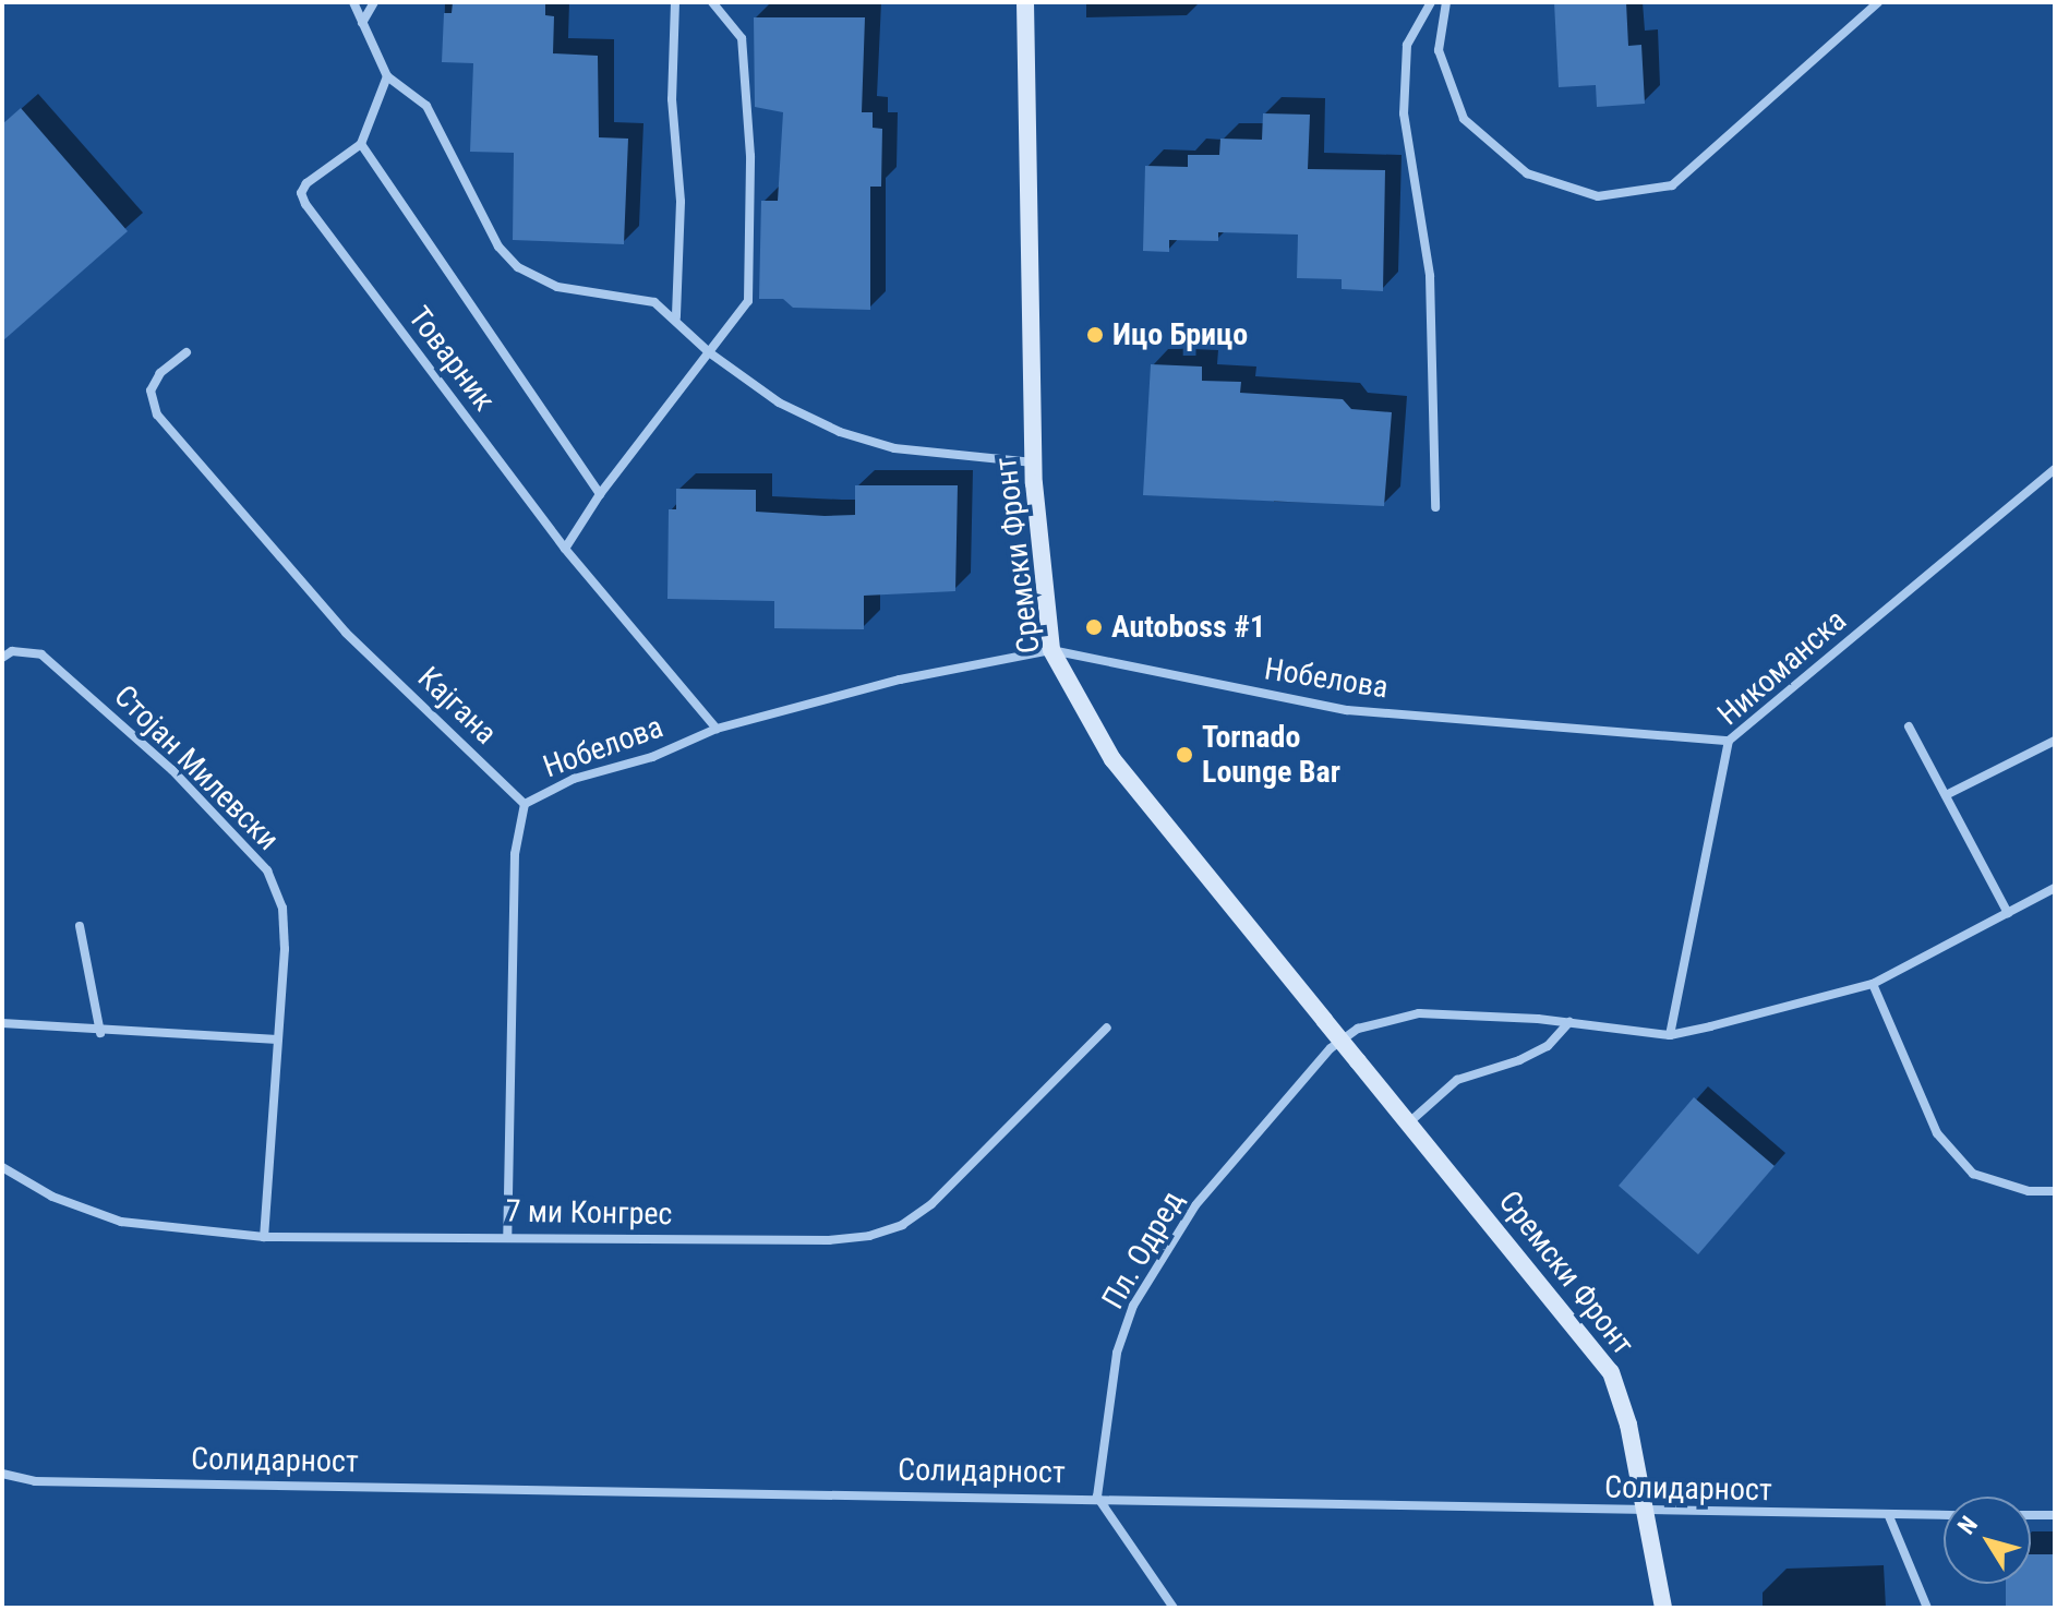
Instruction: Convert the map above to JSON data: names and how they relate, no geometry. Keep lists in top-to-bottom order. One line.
{"streets":{"street":["Товарник","Сремски Фронт","Никоманска","Нобелова","Кајгана","Стојан Милевски","7 ми Конгрес","Пл. Одред","Солидарност"]},"crossings":[["Товарник","Нобелова"],["Сремски Фронт","Нобелова"],["Сремски Фронт","Солидарност"],["Никоманска","Нобелова"],["Никоманска","Пл. Одред"],["Нобелова","Кајгана"],["Стојан Милевски","7 ми Конгрес"],["Пл. Одред","Солидарност"]],"places":["Ицо Брицо","Autoboss #1","Tornado Lounge Bar"],"north":"top left"}
